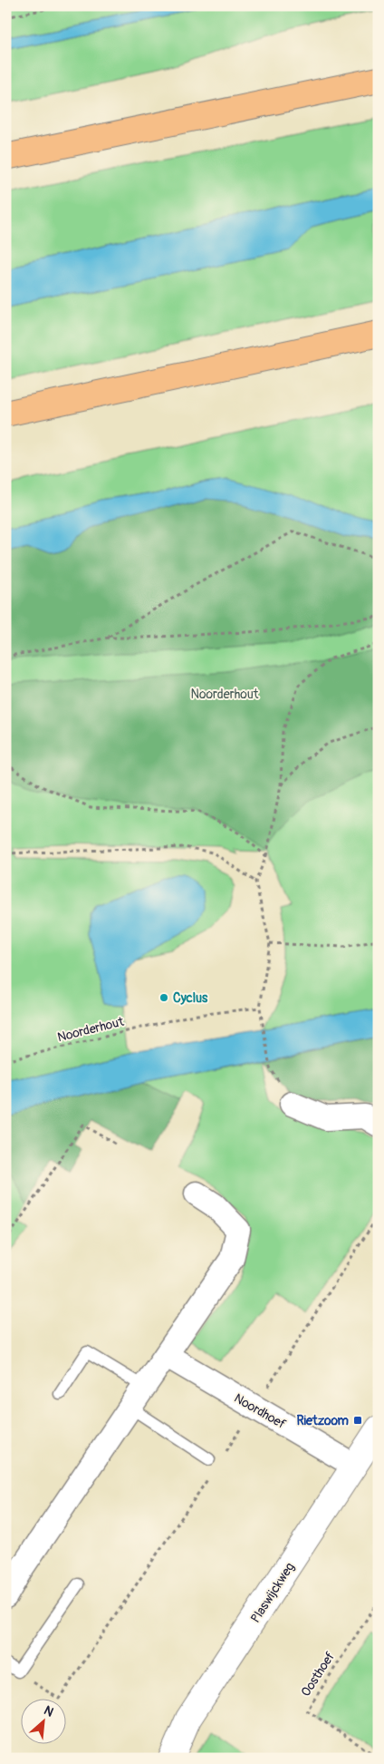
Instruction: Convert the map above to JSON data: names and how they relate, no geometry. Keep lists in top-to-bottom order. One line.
{"streets":{"street":["Noordhoef","Plaswijckweg"],"path":["Noorderhout","Oosthoef"]},"crossings":[["Noordhoef","Plaswijckweg"]],"parks":["Noorderhout"],"places":{"other":["Cyclus"],"transit":["Rietzoom"]},"north":"top right"}
